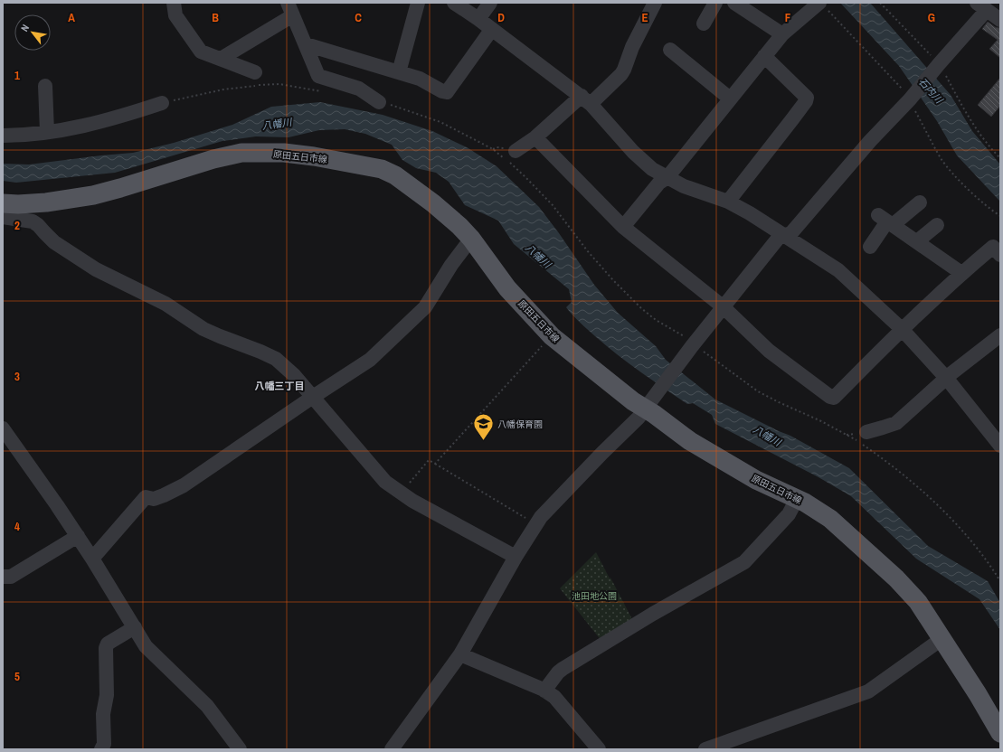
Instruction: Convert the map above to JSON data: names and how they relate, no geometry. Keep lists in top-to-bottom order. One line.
{"streets":{"main road":["原田五日市線"]},"districts":["八幡三丁目"],"water":["石内川","八幡川"],"parks":["池田地公園"],"places":{"school or university":["八幡保育園"]},"north":"top left","grid":{"columns":["A","B","C","D","E","F","G"],"rows":["1","2","3","4","5"]}}
